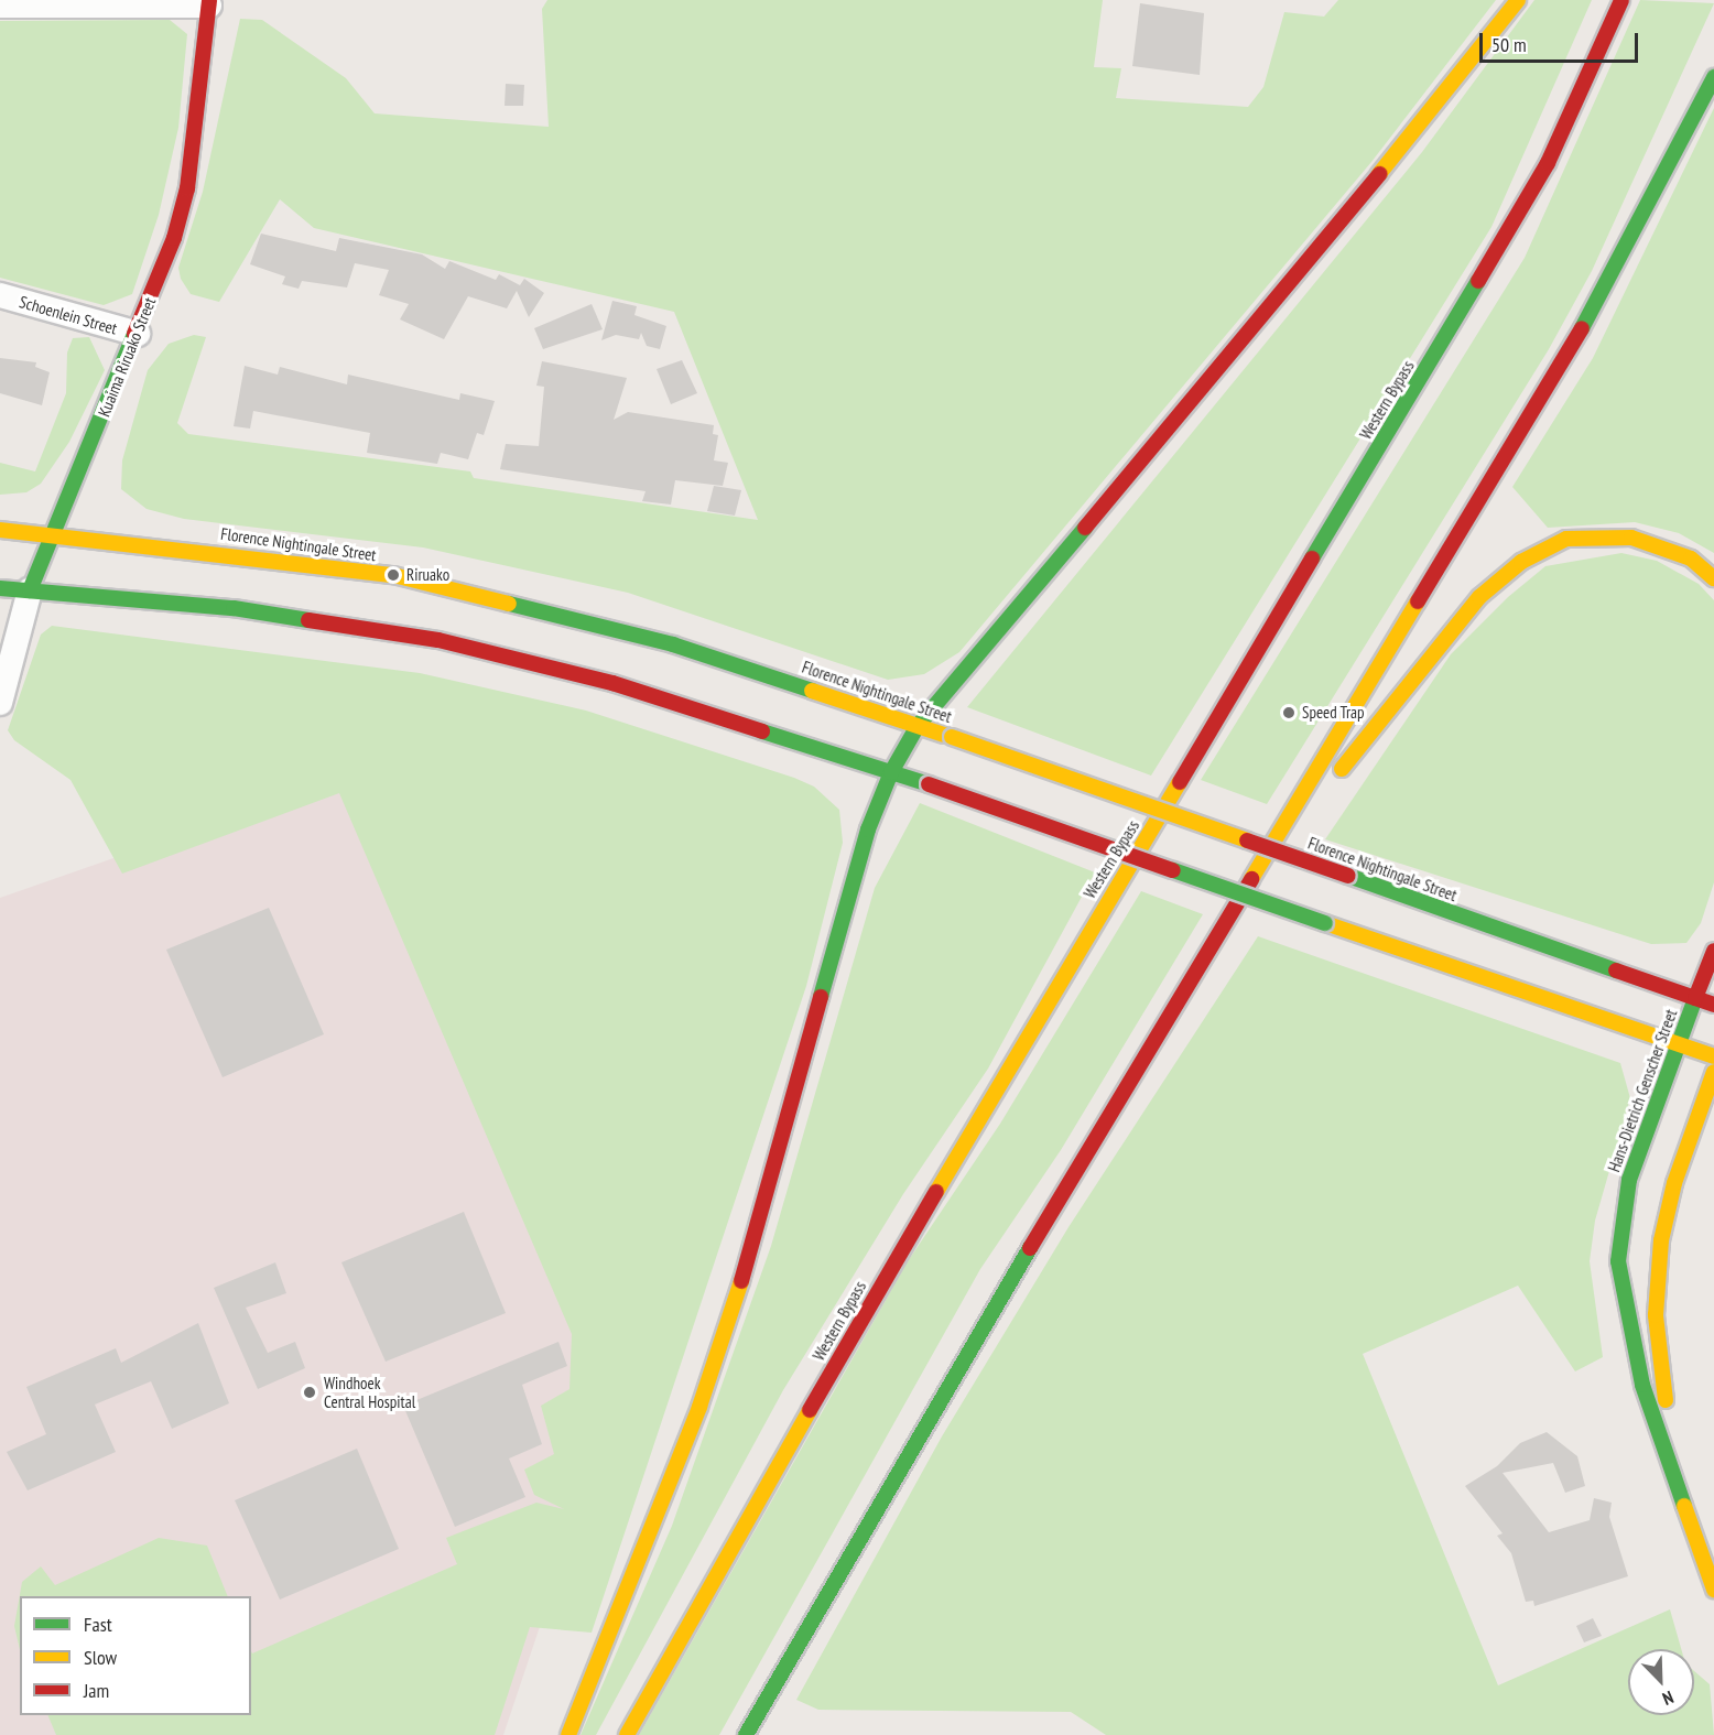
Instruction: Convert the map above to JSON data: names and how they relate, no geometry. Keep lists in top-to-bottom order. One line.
{"streets":{"main road":["Kuaima Riruako Street","Western Bypass","Florence Nightingale Street","Hans-Dietrich Genscher Street"],"street":["Schoenlein Street"]},"crossings":[["Schoenlein Street","Kuaima Riruako Street"],["Kuaima Riruako Street","Florence Nightingale Street"],["Florence Nightingale Street","Hans-Dietrich Genscher Street"]],"places":["Riruako","Speed Trap","Windhoek Central Hospital"],"legend":["Fast","Slow","Jam"],"scale_bar":"50 m","north":"bottom right"}
